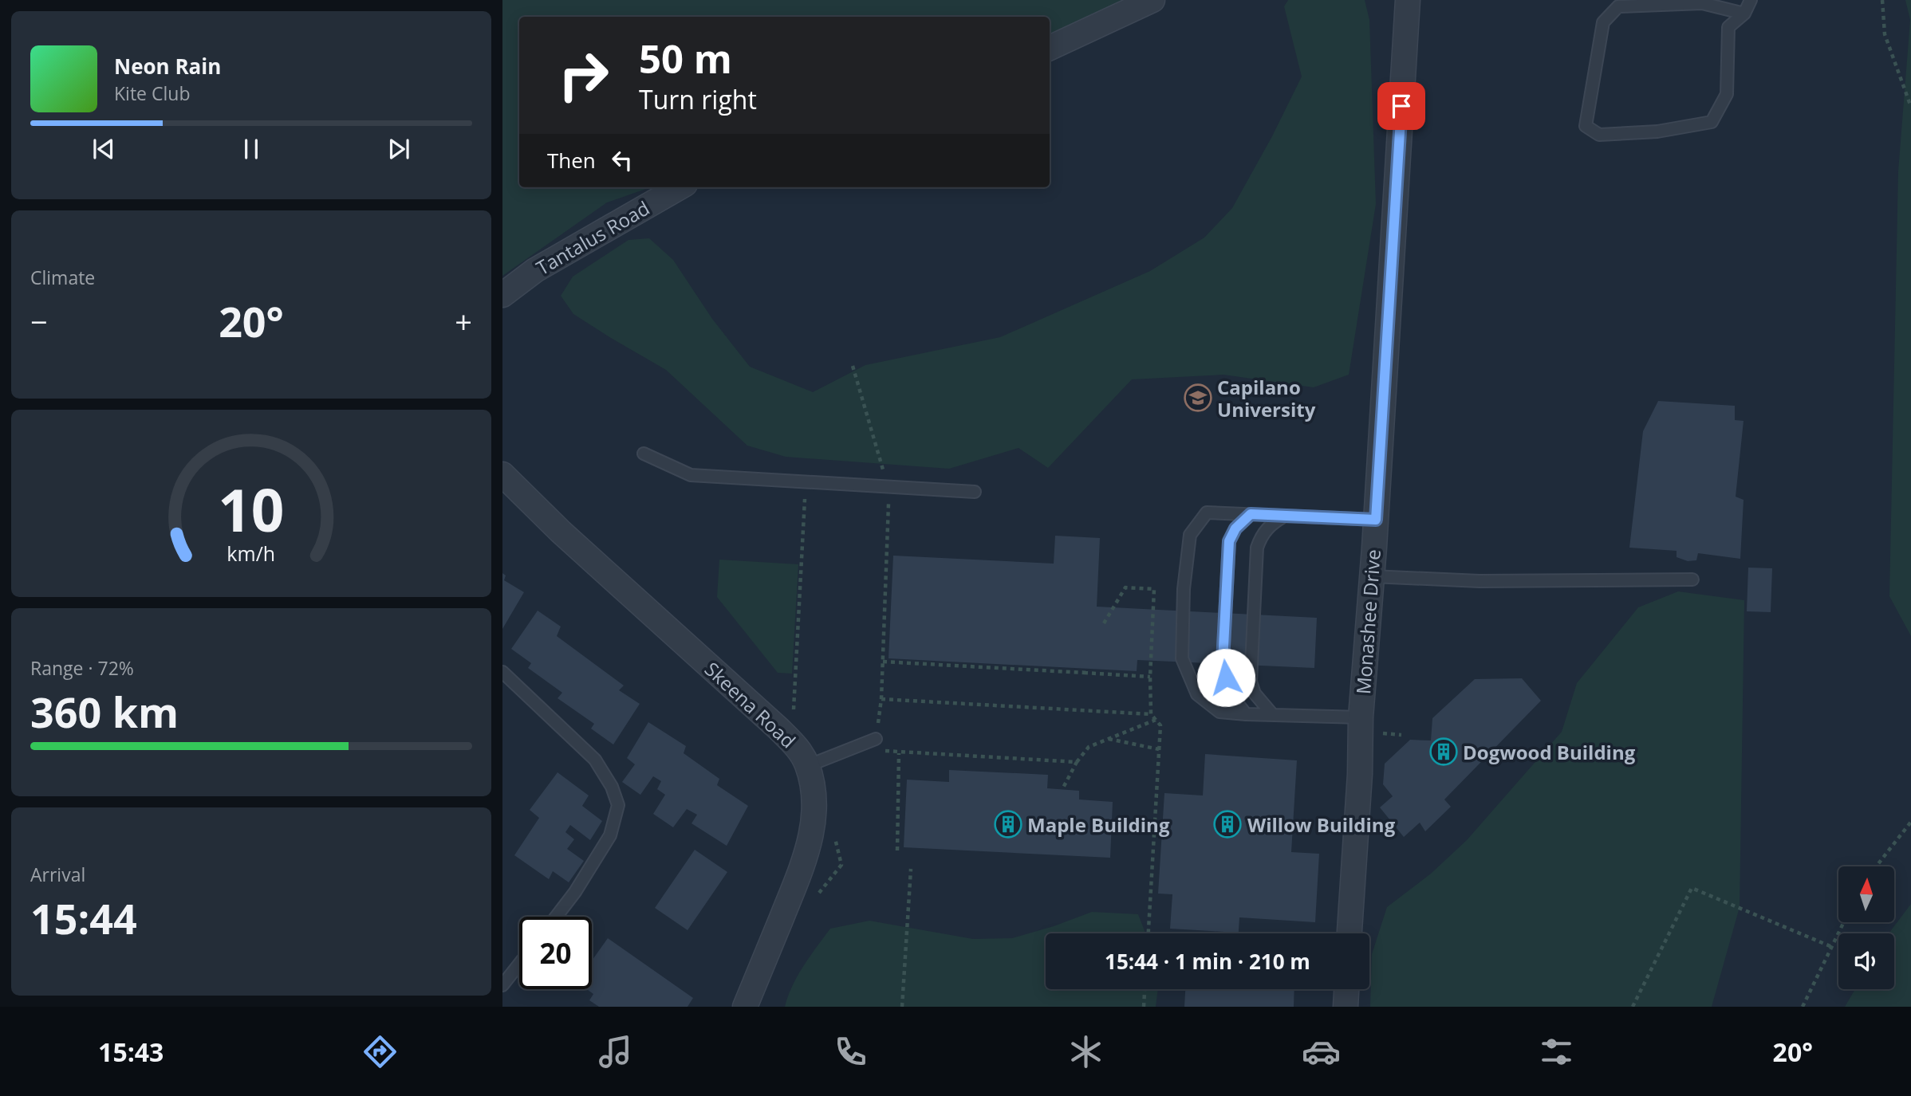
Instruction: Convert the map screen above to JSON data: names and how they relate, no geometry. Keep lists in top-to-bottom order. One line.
{"streets":{"street":["Tantalus Road","Monashee Drive","Skeena Road"]},"places":{"school or university":["Capilano University"],"building":["Dogwood Building","Maple Building","Willow Building"]},"north":"top","page":{"turn":["50 m","Turn right"],"song":["Neon Rain","Kite Club"],"then":"Then","tile":["Climate",["Range · 72%","360 km"],["Arrival","15:44"]],"heat":["−","20°","+"],"limit":"20","trip":"15:44 · 1 min · 210 m","tabs":["15:43","20°"],"gauge":["10","km/h"]}}
